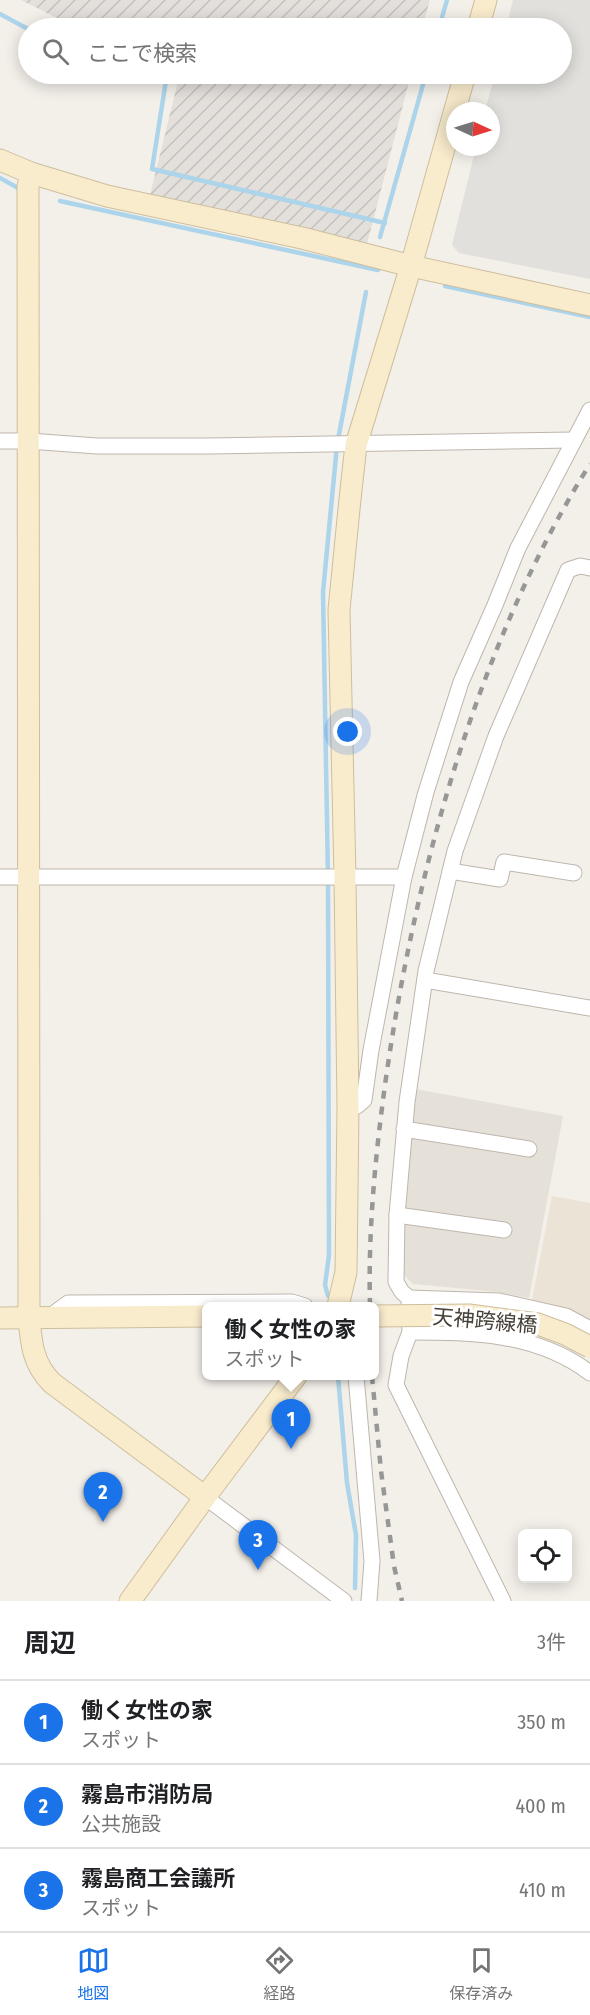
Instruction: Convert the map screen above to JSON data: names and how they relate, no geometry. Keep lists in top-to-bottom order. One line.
{"streets":{"street":["天神跨線橋"]},"north":"right","page":{"search":"ここで検索","popup":["働く女性の家","スポット"],"pins":["1","2","3"],"heading":["周辺","3件"],"list":[{"mark":"1","name":"働く女性の家","note":"スポット","value":"350 m"},{"mark":"2","name":"霧島市消防局","note":"公共施設","value":"400 m"},{"mark":"3","name":"霧島商工会議所","note":"スポット","value":"410 m"}],"nav":["地図","経路","保存済み"]}}
